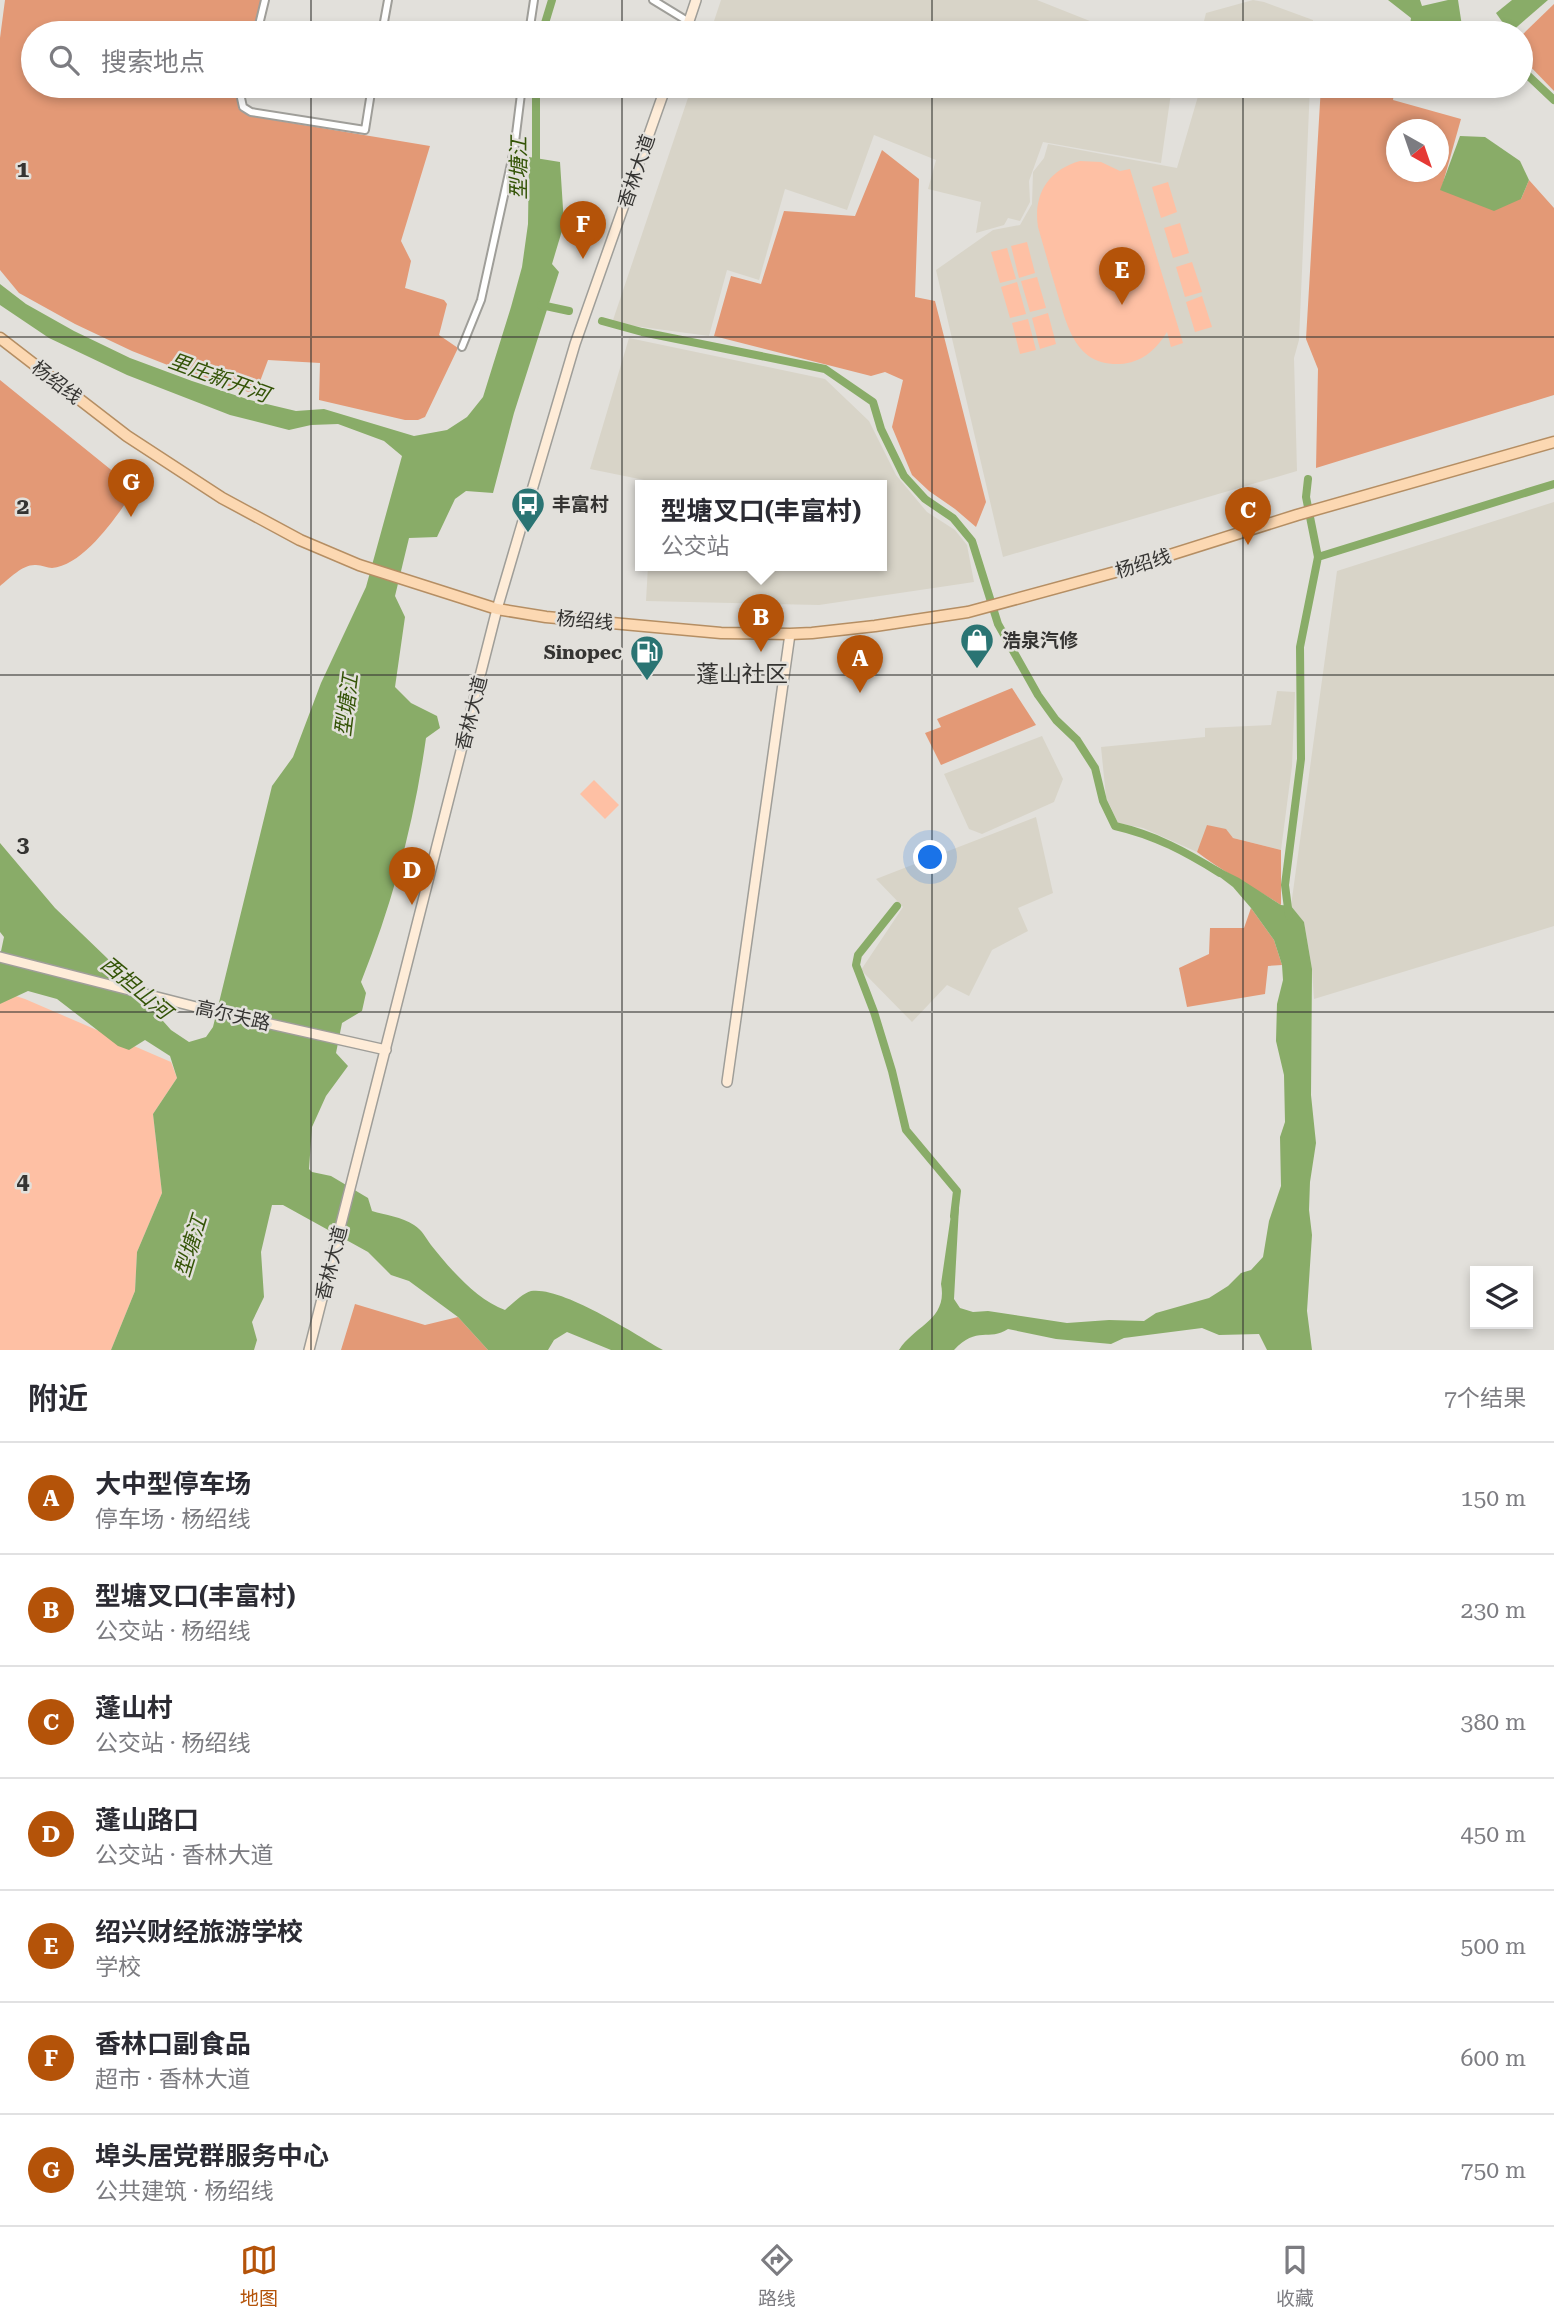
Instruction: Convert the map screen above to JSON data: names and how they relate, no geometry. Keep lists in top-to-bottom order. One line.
{"streets":{"main road":["杨绍线"],"street":["香林大道","高尔夫路"]},"crossings":[["香林大道","杨绍线"],["香林大道","高尔夫路"]],"districts":["蓬山社区"],"water":["型塘江","里庄新开河","西担山河"],"places":{"bus stop":["丰富村"],"shop":["浩泉汽修"],"fuel station":["Sinopec"]},"north":"bottom right","page":{"search":"搜索地点","pins":["F","E","G","C","B","A","D"],"popup":["型塘叉口(丰富村)","公交站"],"heading":["附近","7个结果"],"list":[{"mark":"A","name":"大中型停车场","note":"停车场 · 杨绍线","value":"150 m"},{"mark":"B","name":"型塘叉口(丰富村)","note":"公交站 · 杨绍线","value":"230 m"},{"mark":"C","name":"蓬山村","note":"公交站 · 杨绍线","value":"380 m"},{"mark":"D","name":"蓬山路口","note":"公交站 · 香林大道","value":"450 m"},{"mark":"E","name":"绍兴财经旅游学校","note":"学校","value":"500 m"},{"mark":"F","name":"香林口副食品","note":"超市 · 香林大道","value":"600 m"},{"mark":"G","name":"埠头居党群服务中心","note":"公共建筑 · 杨绍线","value":"750 m"}],"nav":["地图","路线","收藏"]},"grid":{"rows":["1","2","3","4"]}}
